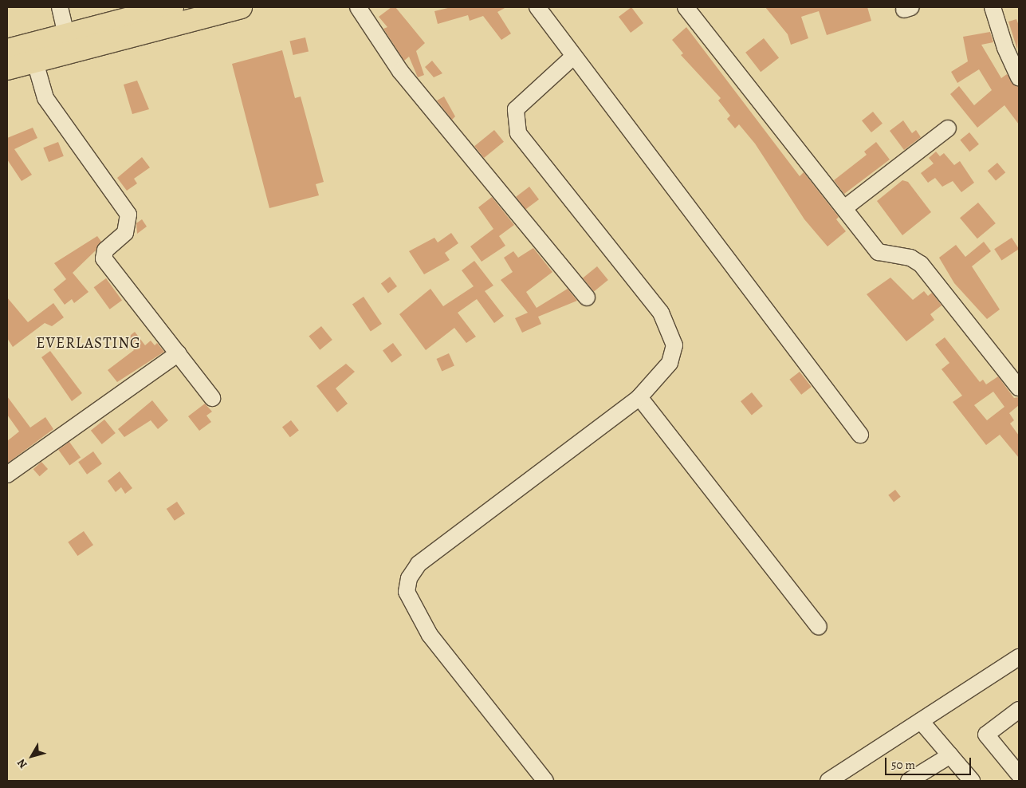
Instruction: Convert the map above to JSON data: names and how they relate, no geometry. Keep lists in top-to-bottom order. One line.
{"districts":["EVERLASTING"],"scale_bar":"50 m","north":"bottom left"}
